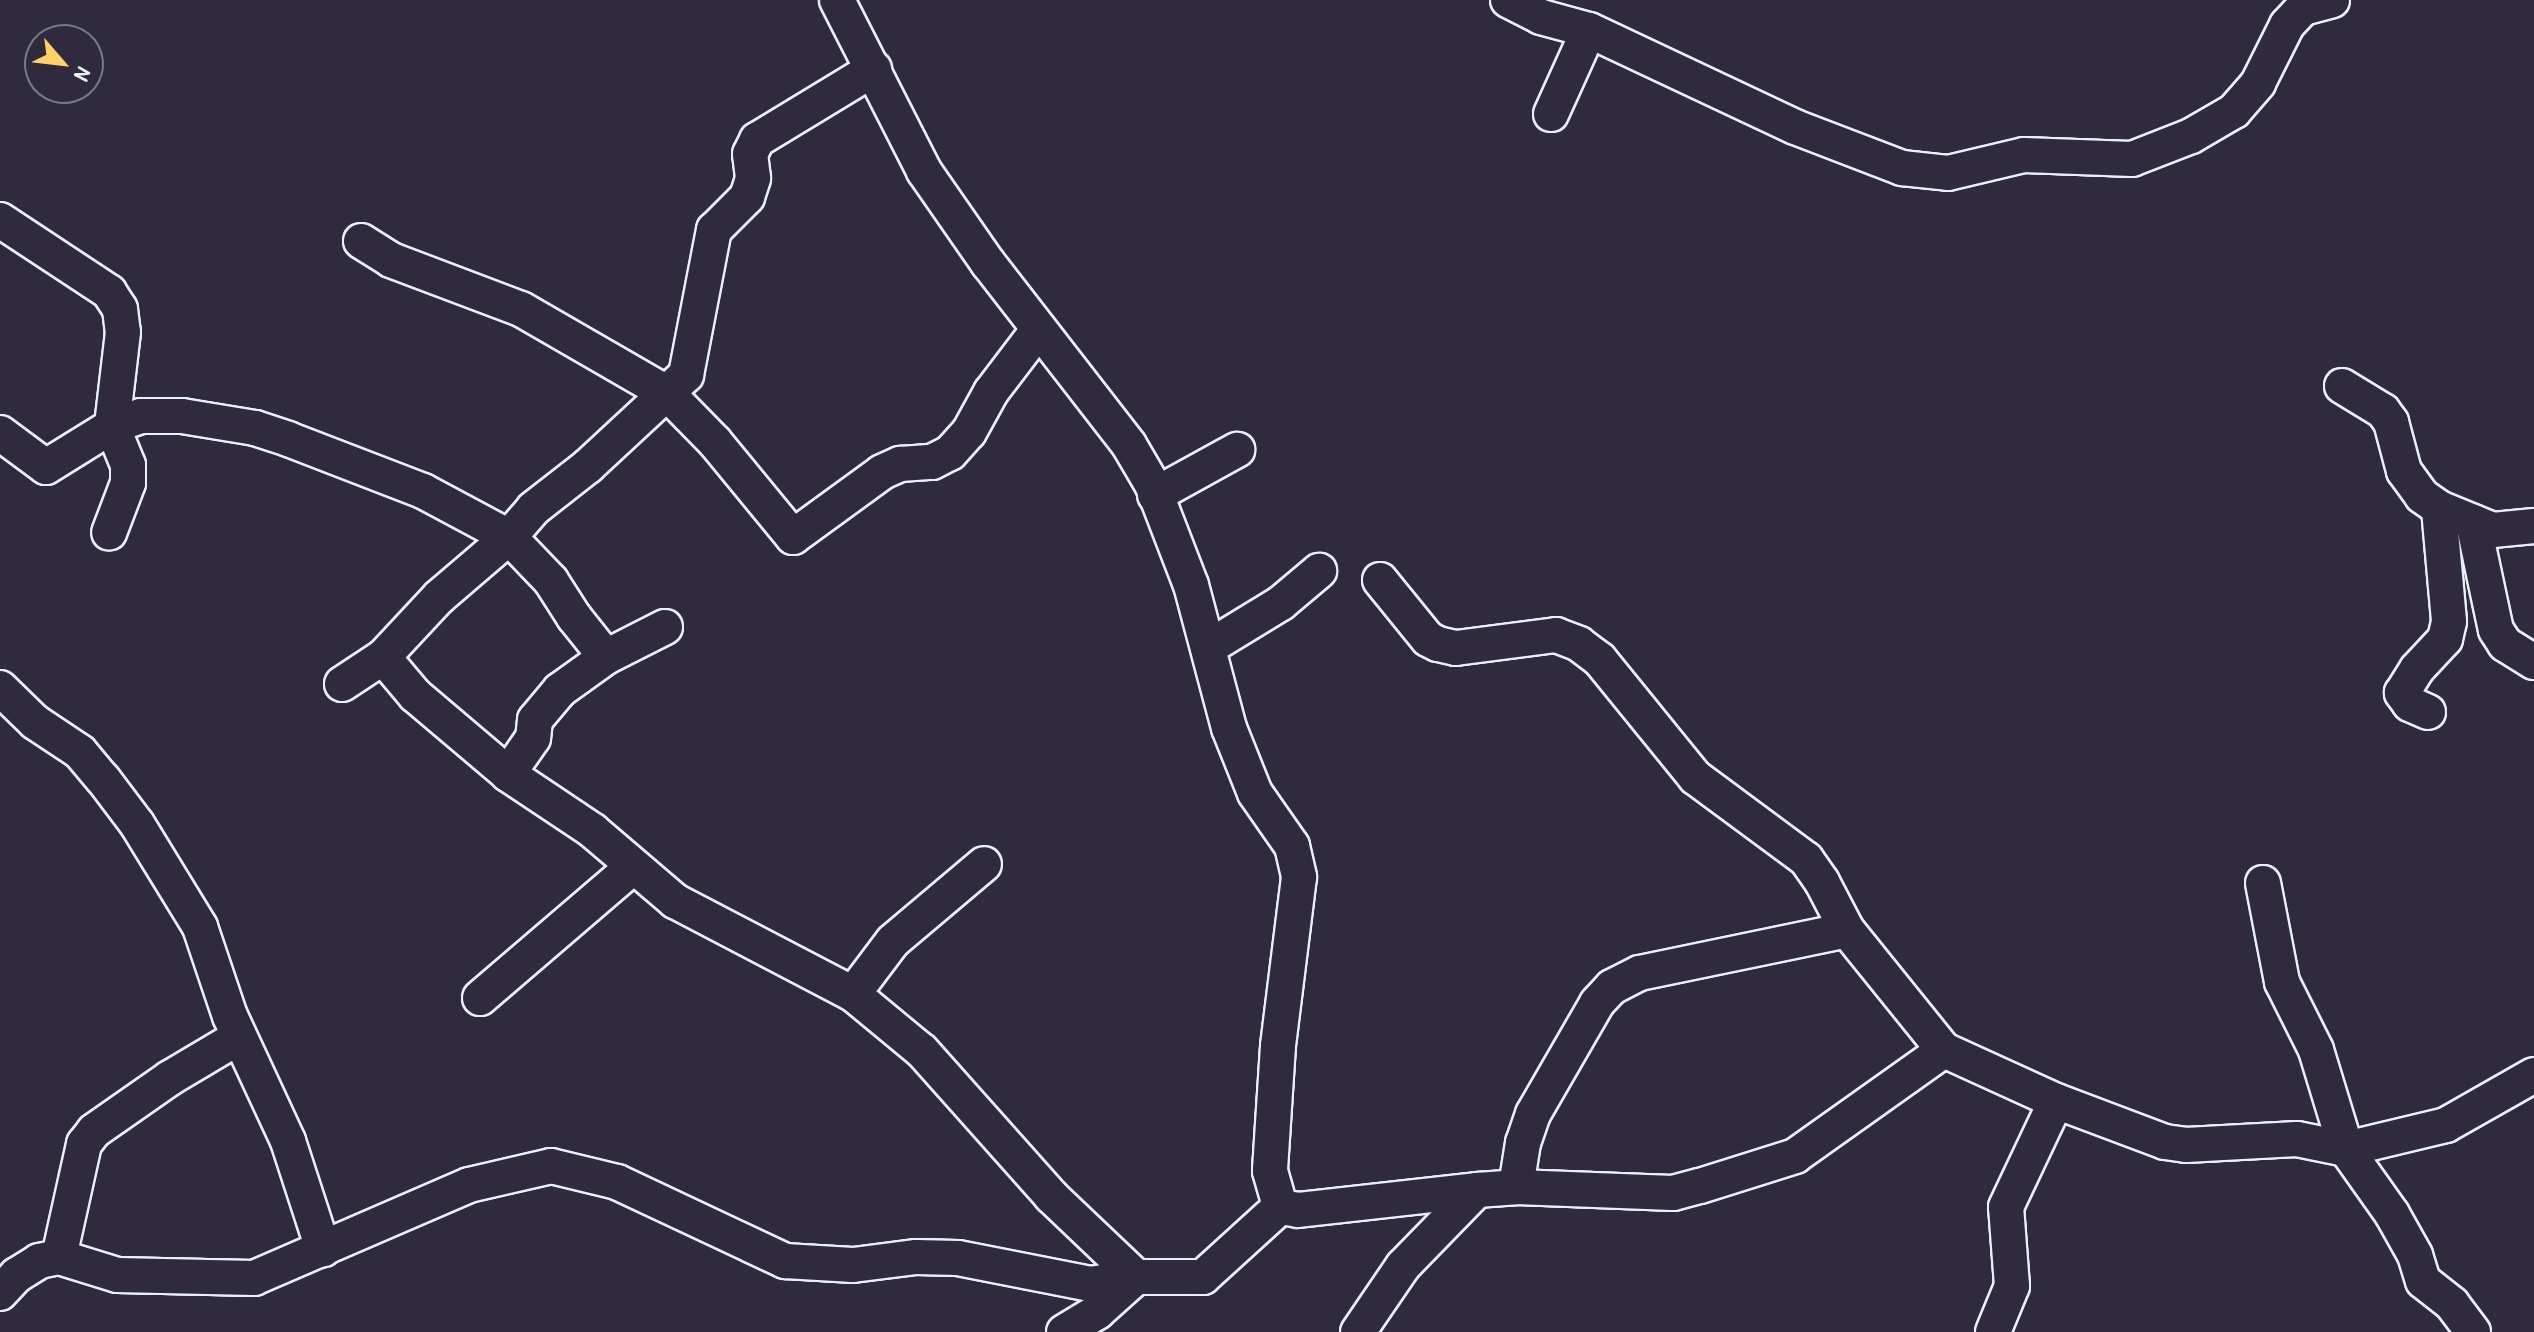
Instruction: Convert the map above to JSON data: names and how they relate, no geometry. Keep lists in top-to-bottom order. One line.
{"north":"bottom right"}
